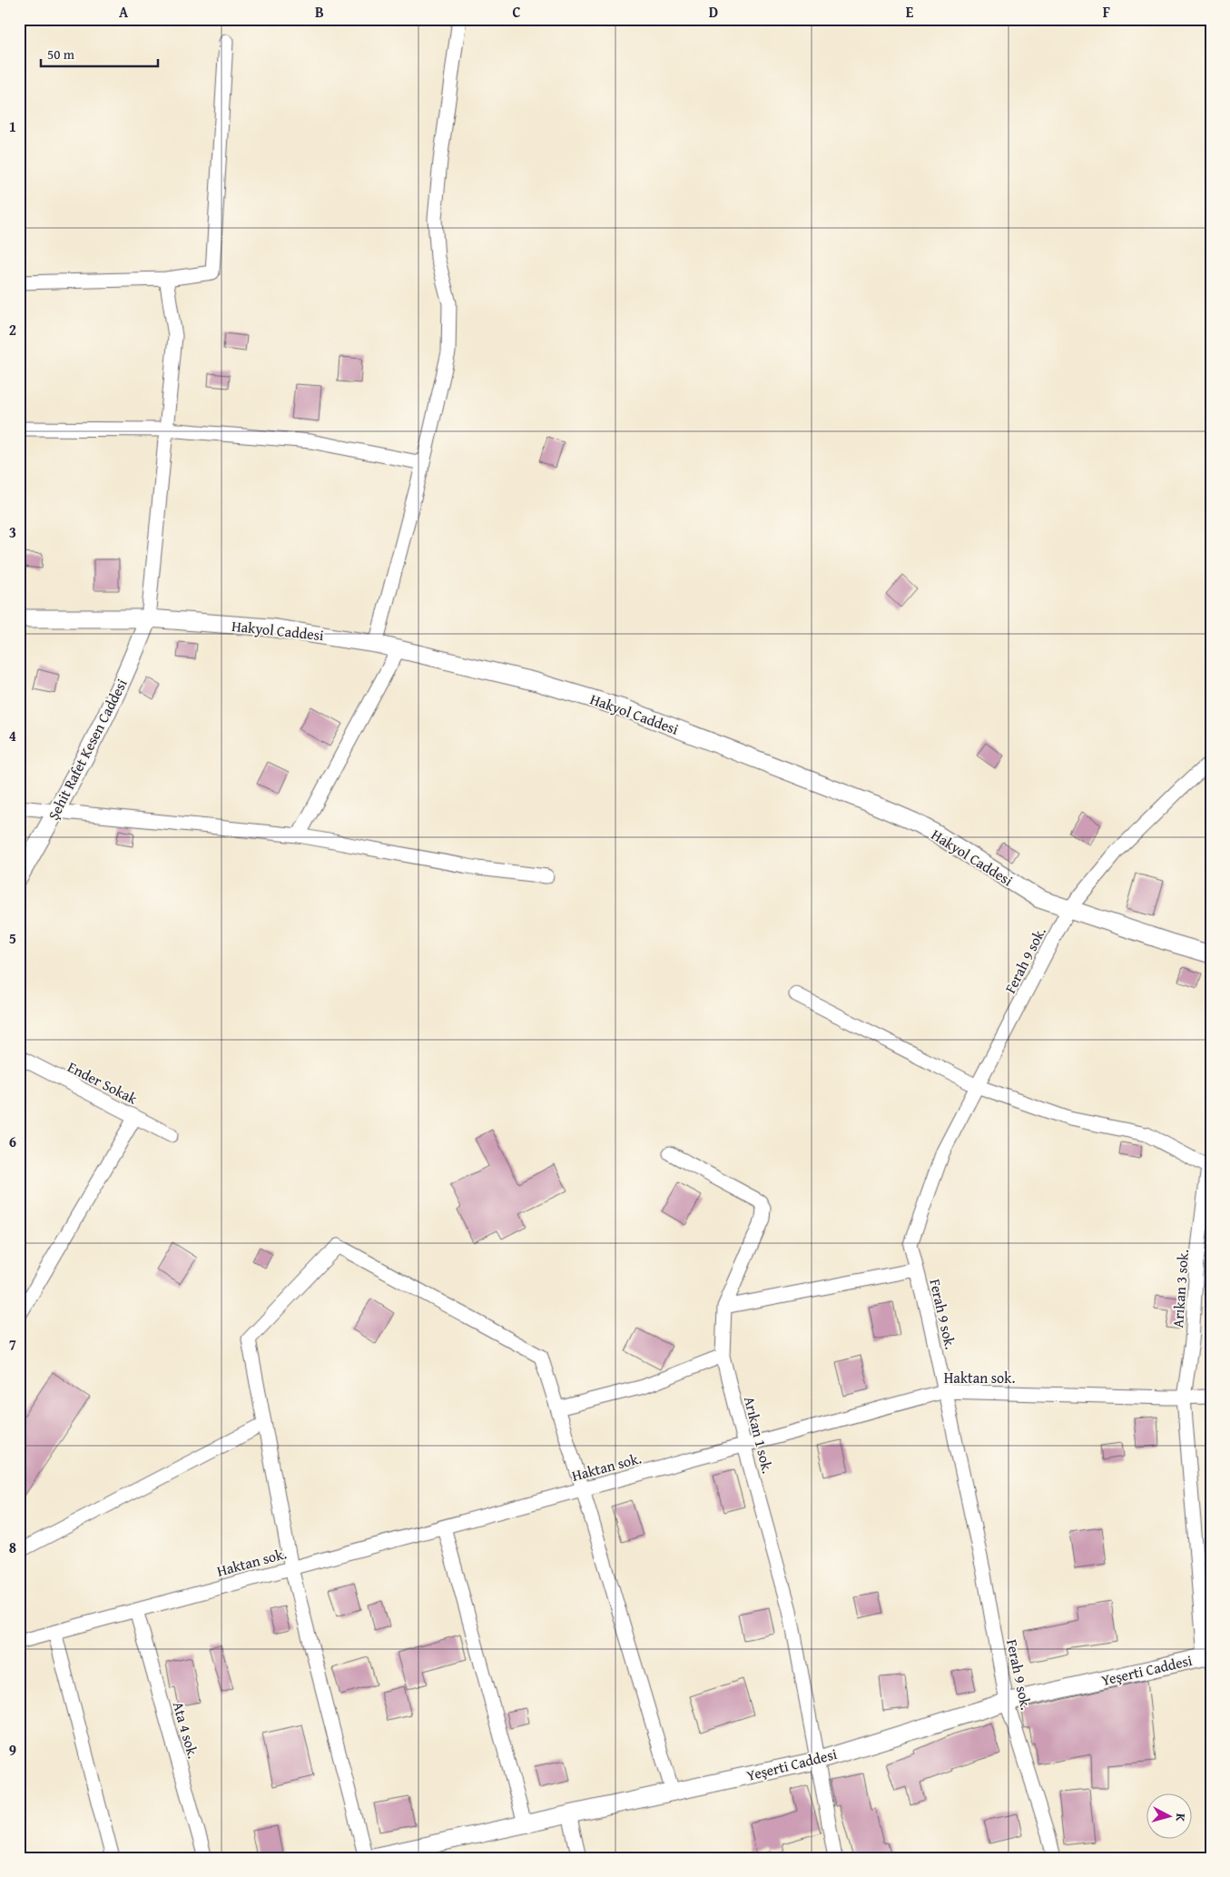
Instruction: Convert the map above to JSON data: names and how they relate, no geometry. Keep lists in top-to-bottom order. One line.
{"streets":{"street":["Hakyol Caddesi","Şehit Rafet Kesen Caddesi","Ferah 9 sok.","Ender Sokak","Arıkan 3 sok.","Haktan sok.","Arıkan 1 sok.","Yeşerti Caddesi","Ata 4 sok."]},"crossings":[["Hakyol Caddesi","Şehit Rafet Kesen Caddesi"],["Hakyol Caddesi","Ferah 9 sok."],["Ferah 9 sok.","Arıkan 3 sok."],["Ferah 9 sok.","Haktan sok."],["Ferah 9 sok.","Yeşerti Caddesi"],["Arıkan 3 sok.","Haktan sok."],["Arıkan 3 sok.","Yeşerti Caddesi"],["Haktan sok.","Arıkan 1 sok."],["Haktan sok.","Ata 4 sok."],["Arıkan 1 sok.","Yeşerti Caddesi"]],"scale_bar":"50 m","north":"right","grid":{"columns":["A","B","C","D","E","F"],"rows":["1","2","3","4","5","6","7","8","9"]}}
